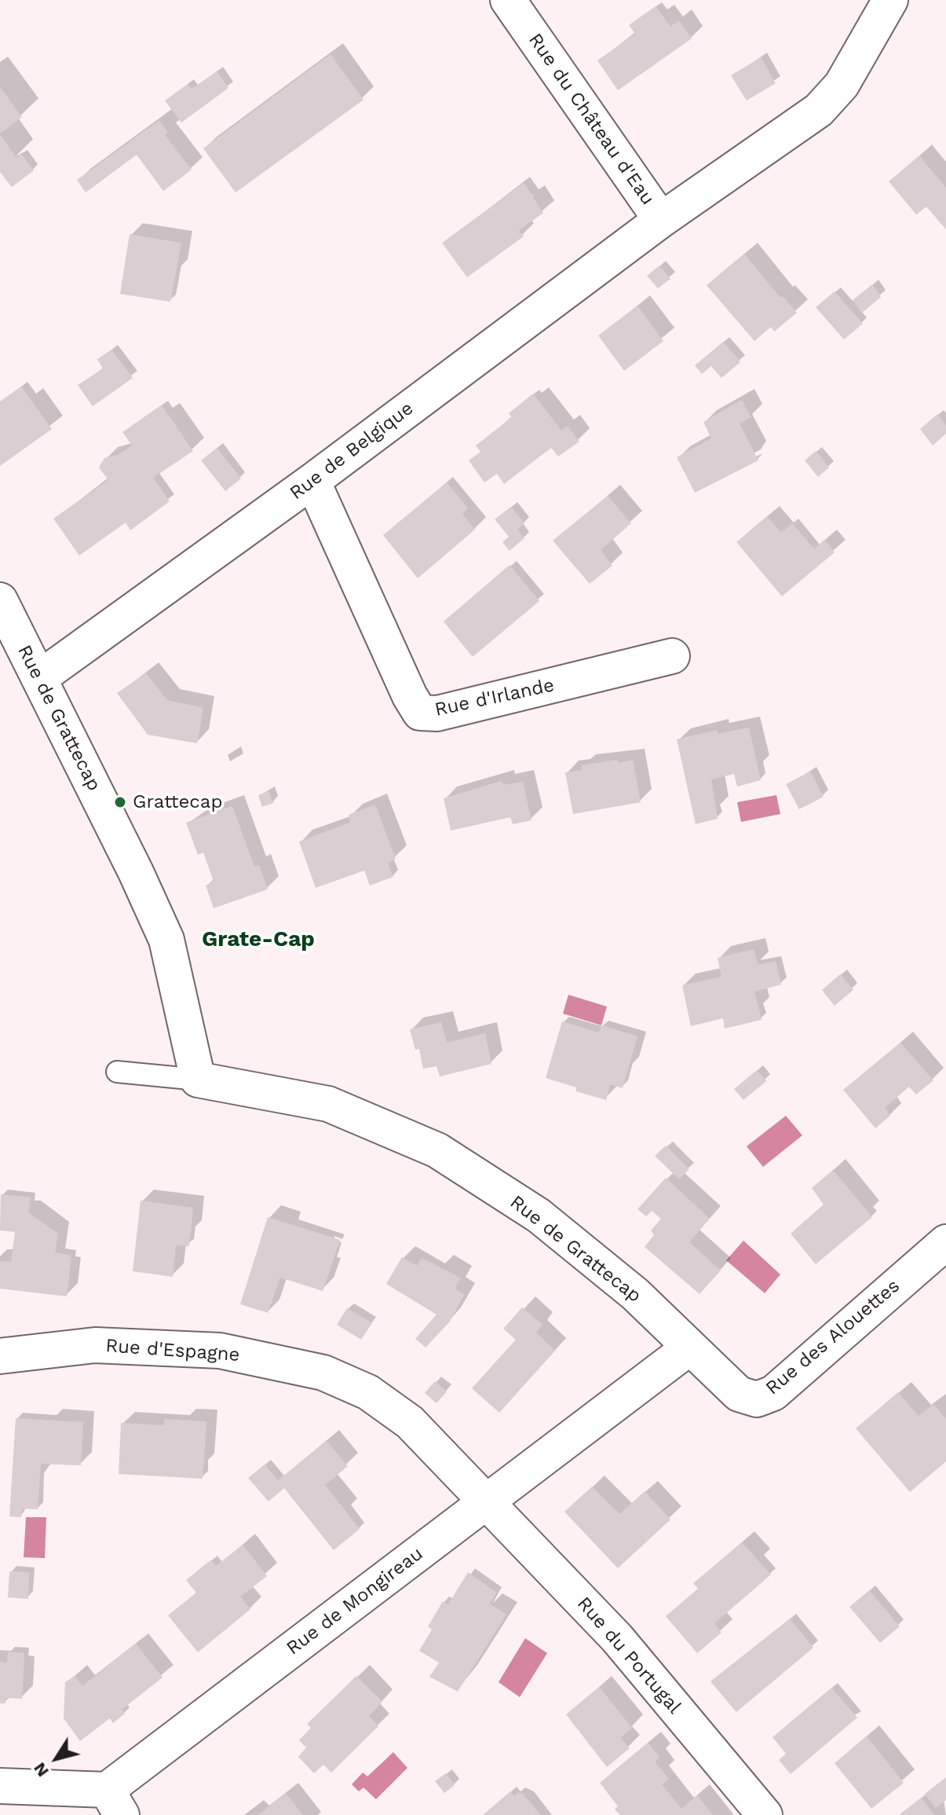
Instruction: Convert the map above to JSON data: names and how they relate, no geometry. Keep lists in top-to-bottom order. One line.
{"streets":{"street":["Rue du Château d'Eau","Rue de Belgique","Rue d'Irlande","Rue de Grattecap","Rue des Alouettes","Rue d'Espagne","Rue de Mongireau","Rue du Portugal"]},"crossings":[["Rue du Château d'Eau","Rue de Belgique"],["Rue de Belgique","Rue d'Irlande"],["Rue de Belgique","Rue de Grattecap"],["Rue de Grattecap","Rue des Alouettes"],["Rue de Grattecap","Rue de Mongireau"],["Rue des Alouettes","Rue de Mongireau"],["Rue d'Espagne","Rue de Mongireau"],["Rue d'Espagne","Rue du Portugal"],["Rue de Mongireau","Rue du Portugal"]],"districts":["Grate-Cap"],"places":["Grattecap"],"north":"bottom left"}
